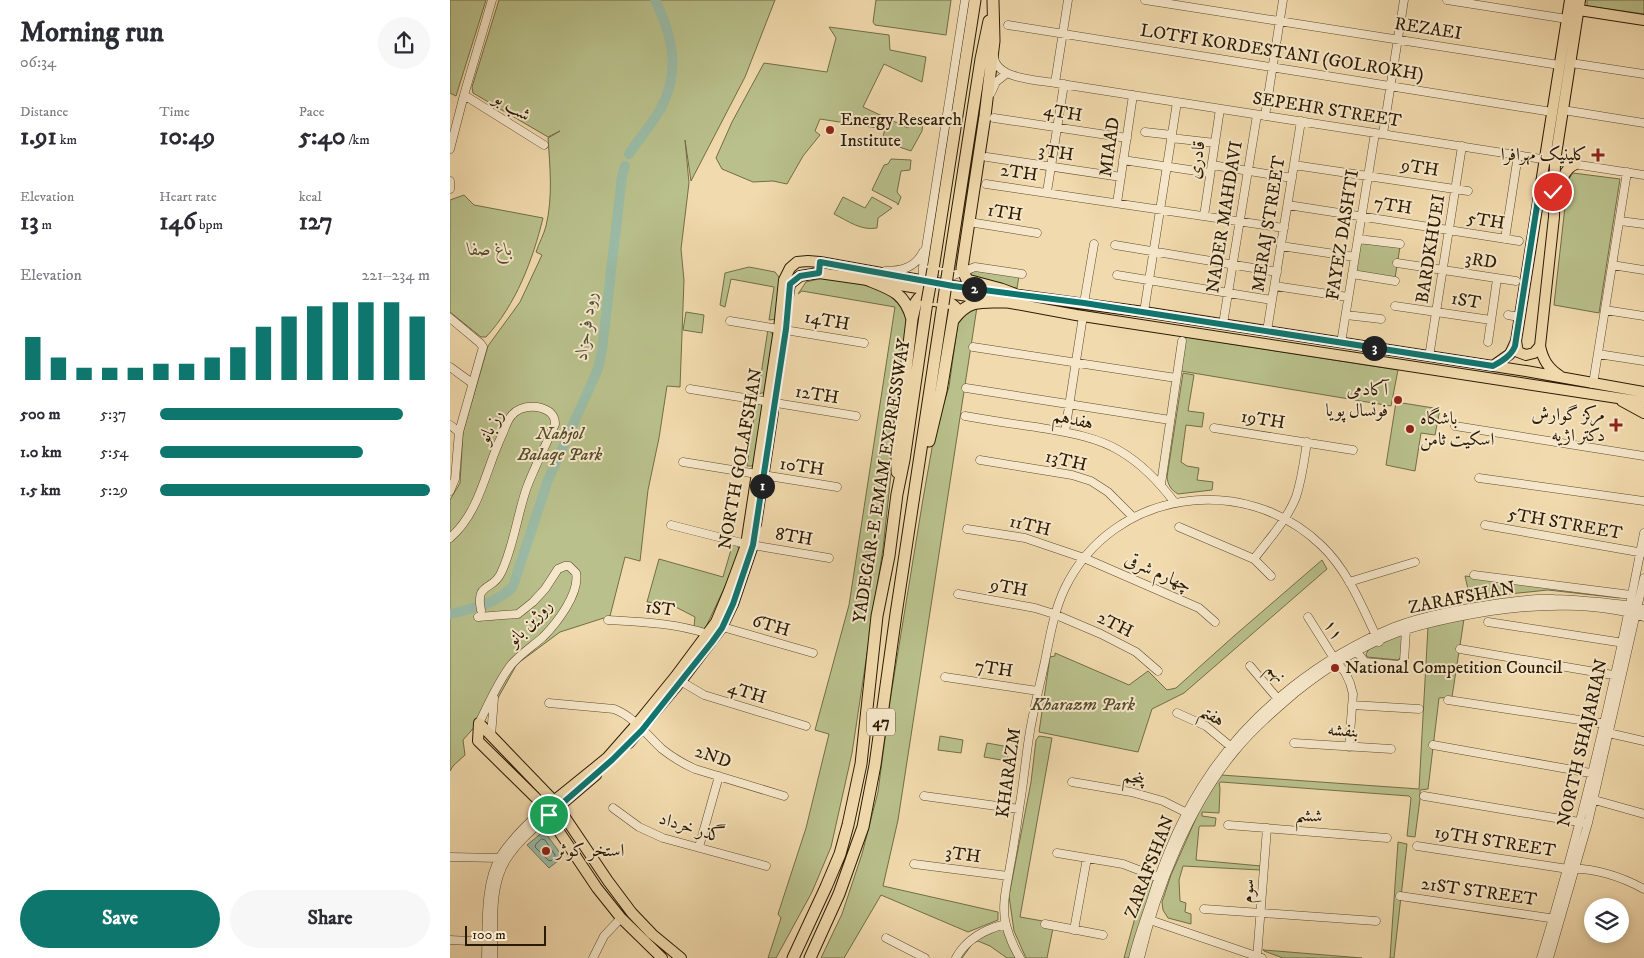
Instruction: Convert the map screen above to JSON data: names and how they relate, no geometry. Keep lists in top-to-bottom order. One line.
{"streets":{"highway":["YADEGAR-E EMAM EXPRESSWAY","47"],"main road":["NORTH GOLAFSHAN"],"street":["REZAEI","LOTFI KORDESTANI (GOLROKH)","شب بو","SEPEHR STREET","4TH","MIAAD","3TH","قادری","9TH","2TH","7TH","1TH","NADER MAHDAVI","5TH","MERAJ STREET","FAYEZ DASHTI","BARDKHUEI","3RD","1ST","14TH","12TH","هفدهم","19TH","رز بانو","13TH","10TH","5TH STREET","11TH","8TH","چهارم شرقی","ZARAFSHAN","روژین بانو","6TH","۱۱","نهم","هفتم","بنفشه","NORTH SHAJARIAN","2ND","KHARAZM","پنجم","ششم","گذر خرداد","19TH STREET","سوم","21ST STREET"]},"crossings":[["REZAEI","NADER MAHDAVI"],["REZAEI","FAYEZ DASHTI"],["LOTFI KORDESTANI (GOLROKH)","NADER MAHDAVI"],["LOTFI KORDESTANI (GOLROKH)","FAYEZ DASHTI"],["SEPEHR STREET","MIAAD"],["SEPEHR STREET","قادری"],["SEPEHR STREET","NADER MAHDAVI"],["SEPEHR STREET","MERAJ STREET"],["SEPEHR STREET","FAYEZ DASHTI"],["SEPEHR STREET","BARDKHUEI"],["4TH","MIAAD"],["4TH","NORTH GOLAFSHAN"],["MIAAD","3TH"],["MIAAD","2TH"],["3TH","KHARAZM"],["قادری","2TH"],["9TH","2TH"],["9TH","FAYEZ DASHTI"],["9TH","BARDKHUEI"],["9TH","KHARAZM"],["2TH","KHARAZM"],["7TH","5TH"],["7TH","FAYEZ DASHTI"],["7TH","BARDKHUEI"],["7TH","KHARAZM"],["5TH","BARDKHUEI"],["BARDKHUEI","3RD"],["BARDKHUEI","1ST"],["1ST","NORTH GOLAFSHAN"],["14TH","NORTH GOLAFSHAN"],["12TH","NORTH GOLAFSHAN"],["هفدهم","KHARAZM"],["19TH","KHARAZM"],["رز بانو","روژین بانو"],["NORTH GOLAFSHAN","10TH"],["NORTH GOLAFSHAN","8TH"],["NORTH GOLAFSHAN","6TH"],["NORTH GOLAFSHAN","2ND"],["13TH","KHARAZM"],["5TH STREET","NORTH SHAJARIAN"],["11TH","چهارم شرقی"],["11TH","KHARAZM"],["چهارم شرقی","KHARAZM"],["ZARAFSHAN","۱۱"],["ZARAFSHAN","نهم"],["ZARAFSHAN","هفتم"],["ZARAFSHAN","NORTH SHAJARIAN"],["ZARAFSHAN","KHARAZM"],["ZARAFSHAN","پنجم"],["۱۱","بنفشه"],["NORTH SHAJARIAN","19TH STREET"],["NORTH SHAJARIAN","21ST STREET"],["ششم","سوم"]],"water":["رود فرحزاد"],"parks":["باغ صفا","Nahjol Balaqe Park","Kharazm Park"],"places":{"other":["Energy Research Institute","آکادمی فوتسال پویا","باشگاه اسکیت ثامن","National Competition Council","استخر کوثر"],"health":["کلینیک مهرافرا","مرکز گوارش دکتر اژیه"]},"scale_bar":"100 m","page":{"heading":["Morning run","06:34"],"stats":[["Distance","1.91 km"],["Time","10:49"],["Pace","5:40 /km"],["Elevation","13 m"],["Heart rate","146 bpm"],["kcal","127"]],"chart":["Elevation","221–234 m"],"pins":["2","3","1"],"list":[{"name":"500 m","note":"5:37"},{"name":"1.0 km","note":"5:54"},{"name":"1.5 km","note":"5:29"}],"buttons":["Save","Share"],"scale":"100 m"}}
